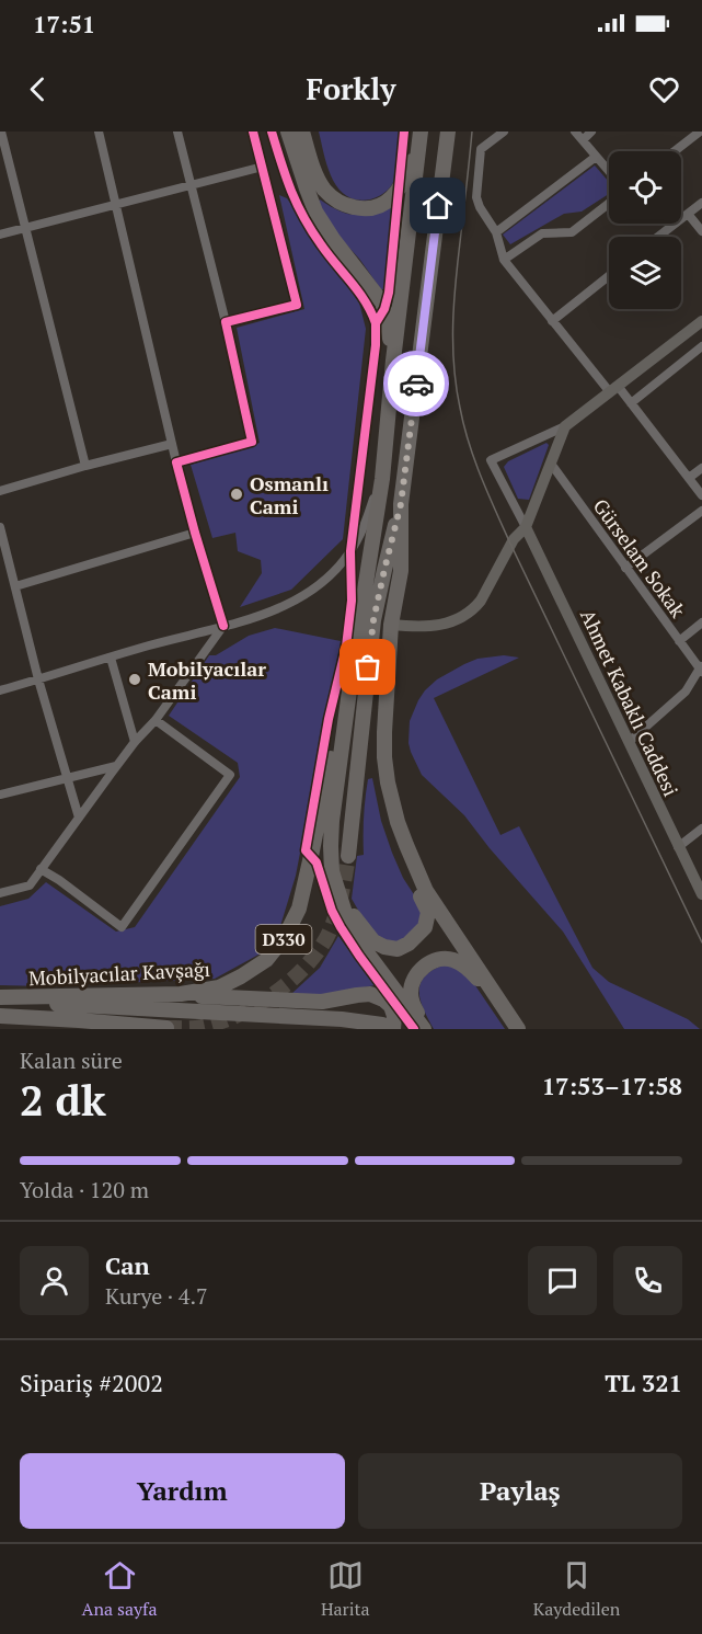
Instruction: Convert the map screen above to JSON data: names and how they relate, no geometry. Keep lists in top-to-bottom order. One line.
{"streets":{"highway":["D330","Mobilyacılar Kavşağı"],"street":["Gürselam Sokak","Ahmet Kabaklı Caddesi"]},"crossings":[["D330","Mobilyacılar Kavşağı"]],"places":["Osmanlı Cami","Mobilyacılar Cami"],"page":{"status":"17:51","header":"Forkly","heading":["2 dk","Kalan süre","17:53–17:58"],"panel":["Can","Kurye · 4.7","Sipariş #2002","TL 321"],"bar":"Yolda · 120 m","buttons":["Yardım","Paylaş"],"tabs":["Ana sayfa","Harita","Kaydedilen"]}}
